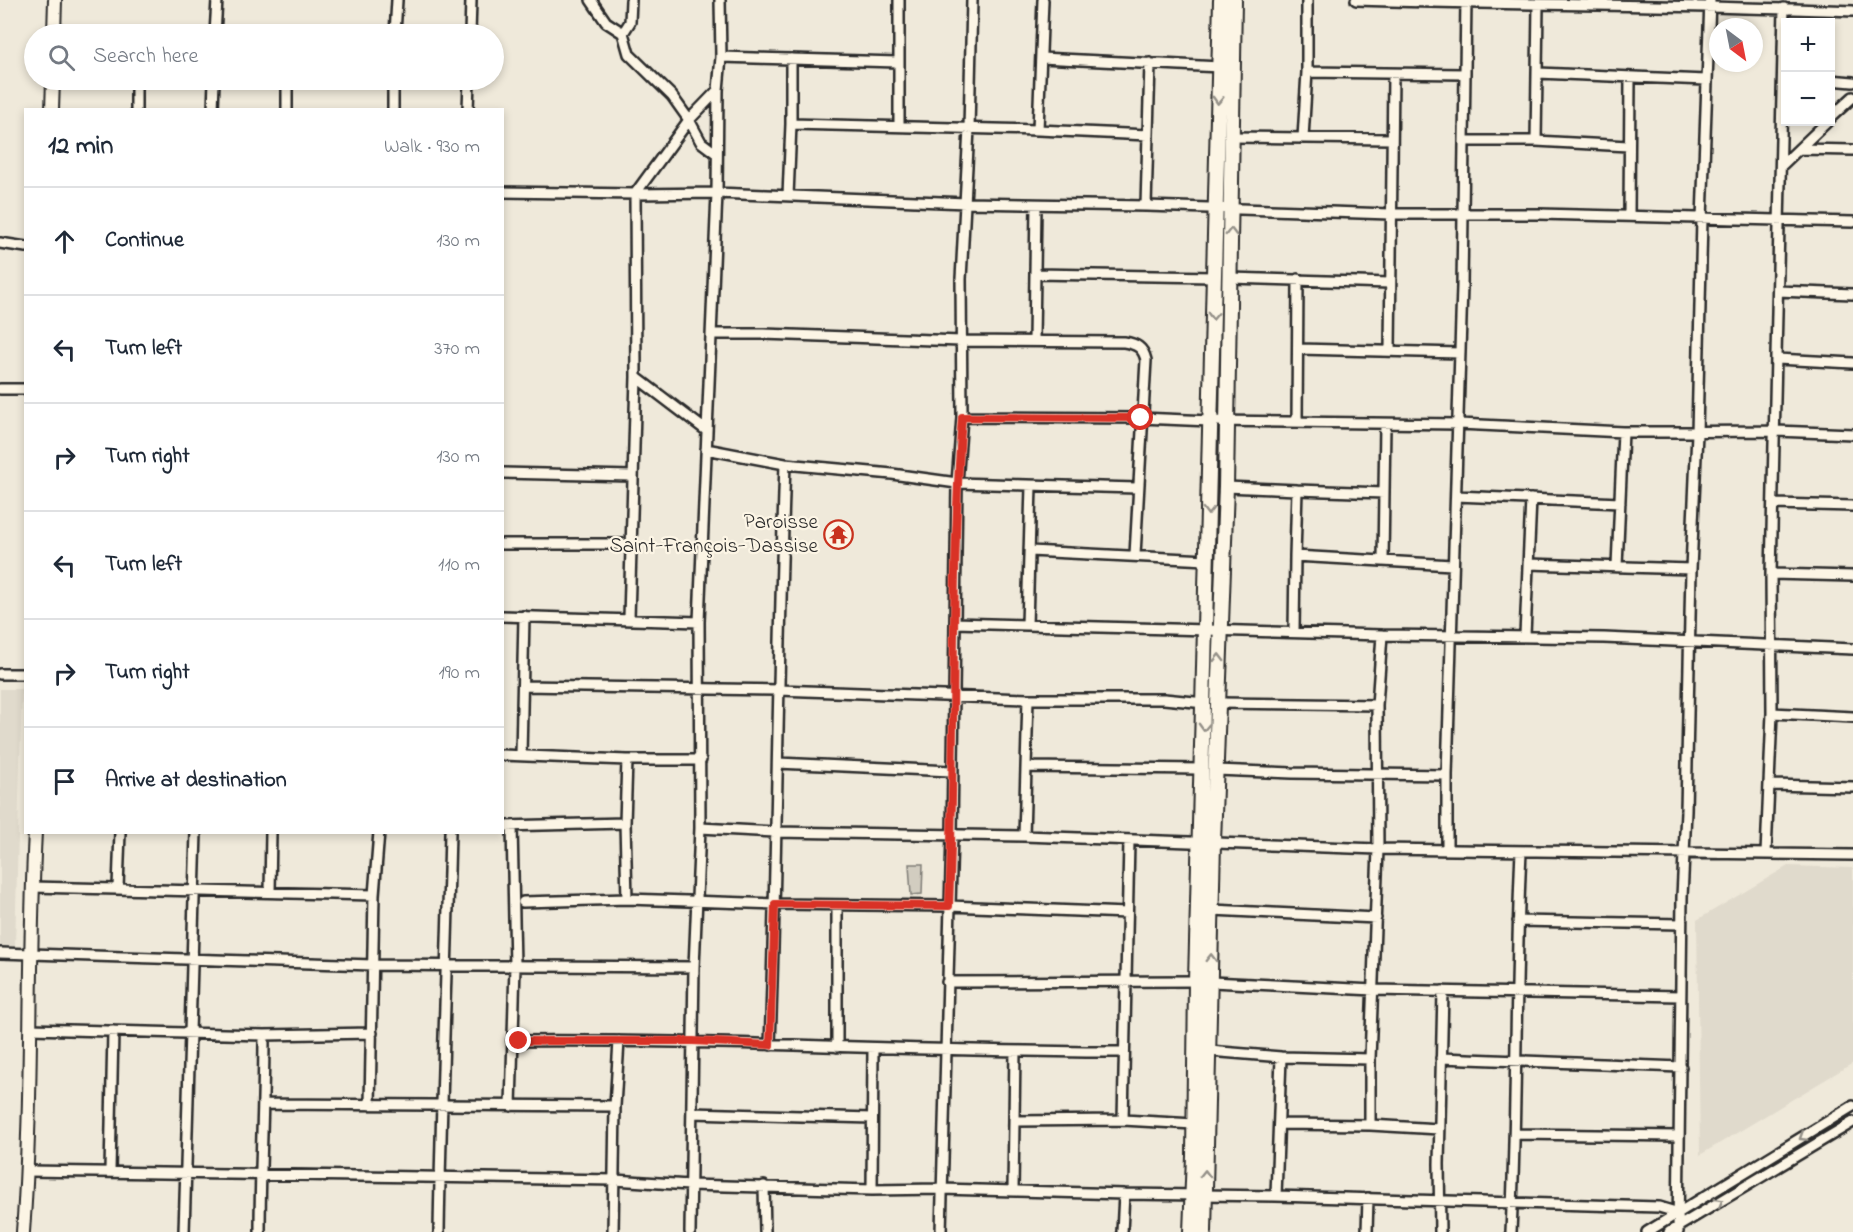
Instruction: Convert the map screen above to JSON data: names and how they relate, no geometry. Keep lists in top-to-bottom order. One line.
{"places":{"temple":["Paroisse Saint-François-Dassise"]},"north":"bottom right","page":{"map_buttons":["+","−"],"search":"Search here","heading":["12 min","Walk · 930 m"],"list":[["Continue","130 m"],["Turn left","370 m"],["Turn right","130 m"],["Turn left","110 m"],["Turn right","190 m"],"Arrive at destination"]}}
